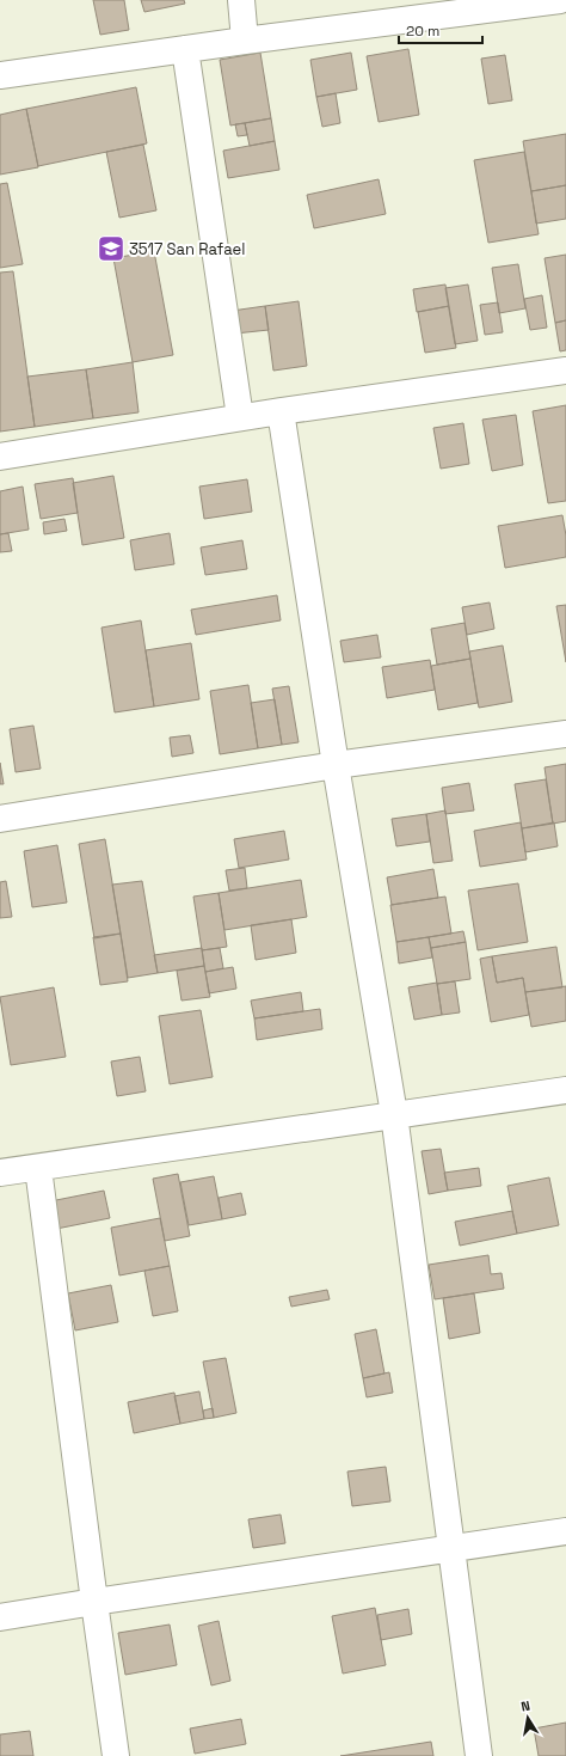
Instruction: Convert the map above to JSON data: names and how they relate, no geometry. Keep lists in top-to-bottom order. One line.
{"places":{"school or university":["3517 San Rafael"]},"scale_bar":"20 m","north":"top"}
